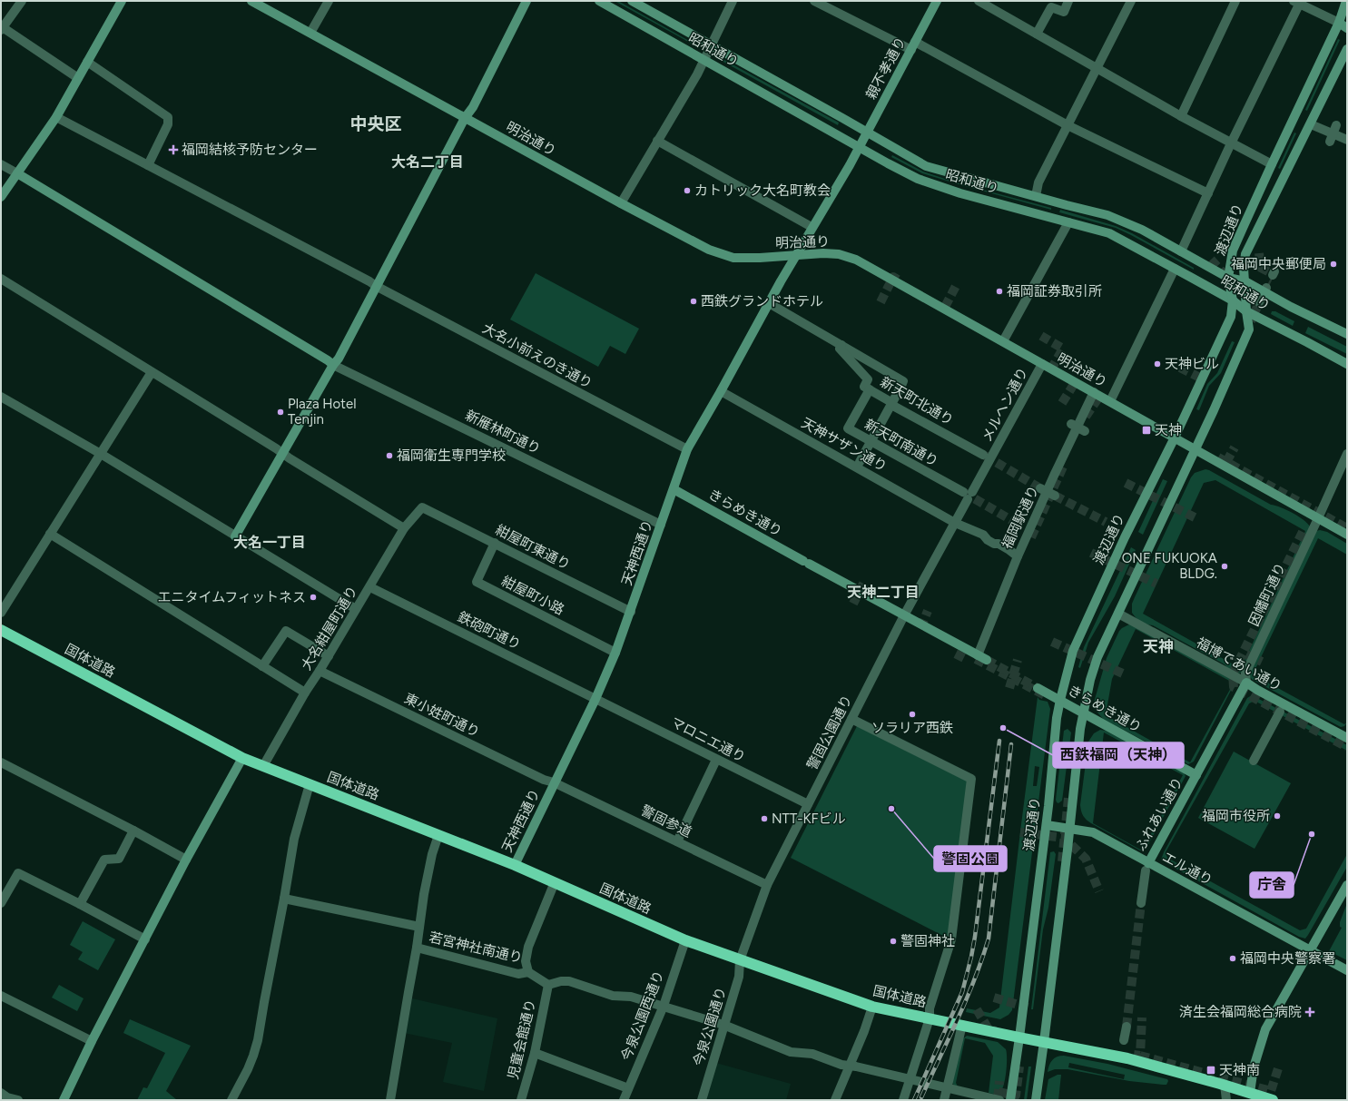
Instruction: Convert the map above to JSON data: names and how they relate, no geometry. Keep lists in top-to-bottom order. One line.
{"streets":{"highway":["国体道路"],"street":["昭和通り","親不孝通り","明治通り","渡辺通り","大名小前えのき通り","新天町北通り","メルヘン通り","新雁林町通り","新天町南通り","天神サザン通り","きらめき通り","福岡駅通り","紺屋町東通り","天神西通り","因幡町通り","紺屋町小路","大名紺屋町通り","鉄砲町通り","福博であい通り","東小姓町通り","警固公園通り","マロニエ通り","ふれあい通り","警固参道","エル通り","若宮神社南通り","今泉公園西通り","今泉公園通り","児童会館通り"]},"crossings":[["昭和通り","親不孝通り"],["昭和通り","渡辺通り"],["親不孝通り","天神西通り"],["明治通り","渡辺通り"],["明治通り","メルヘン通り"],["明治通り","福岡駅通り"],["明治通り","天神西通り"],["明治通り","因幡町通り"],["渡辺通り","きらめき通り"],["渡辺通り","国体道路"],["渡辺通り","福博であい通り"],["渡辺通り","エル通り"],["大名小前えのき通り","天神西通り"],["新天町北通り","メルヘン通り"],["新天町北通り","新天町南通り"],["メルヘン通り","新天町南通り"],["メルヘン通り","警固公園通り"],["新雁林町通り","天神西通り"],["新天町南通り","警固公園通り"],["天神サザン通り","福岡駅通り"],["天神サザン通り","天神西通り"],["天神サザン通り","警固公園通り"],["きらめき通り","福岡駅通り"],["きらめき通り","天神西通り"],["きらめき通り","警固公園通り"],["きらめき通り","ふれあい通り"],["紺屋町東通り","天神西通り"],["紺屋町東通り","紺屋町小路"],["紺屋町東通り","大名紺屋町通り"],["天神西通り","紺屋町小路"],["天神西通り","鉄砲町通り"],["天神西通り","国体道路"],["天神西通り","東小姓町通り"],["天神西通り","マロニエ通り"],["天神西通り","警固参道"],["因幡町通り","福博であい通り"],["因幡町通り","ふれあい通り"],["大名紺屋町通り","鉄砲町通り"],["大名紺屋町通り","国体道路"],["大名紺屋町通り","東小姓町通り"],["鉄砲町通り","マロニエ通り"],["国体道路","警固公園通り"],["国体道路","今泉公園西通り"],["国体道路","今泉公園通り"],["福博であい通り","ふれあい通り"],["東小姓町通り","警固参道"],["警固公園通り","マロニエ通り"],["警固公園通り","警固参道"],["警固公園通り","今泉公園通り"],["ふれあい通り","エル通り"]],"districts":["中央区","大名二丁目","大名一丁目","天神二丁目","天神"],"places":{"health":["福岡結核予防センター","済生会福岡総合病院"],"other":["カトリック大名町教会","福岡中央郵便局","福岡証券取引所","西鉄グランドホテル","天神ビル","Plaza Hotel Tenjin","福岡衛生専門学校","ONE FUKUOKA BLDG.","エニタイムフィットネス","ソラリア西鉄","西鉄福岡（天神）","警固公園","福岡市役所","NTT-KFビル","庁舎","警固神社","福岡中央警察署"],"transit":["天神","天神南"]}}
